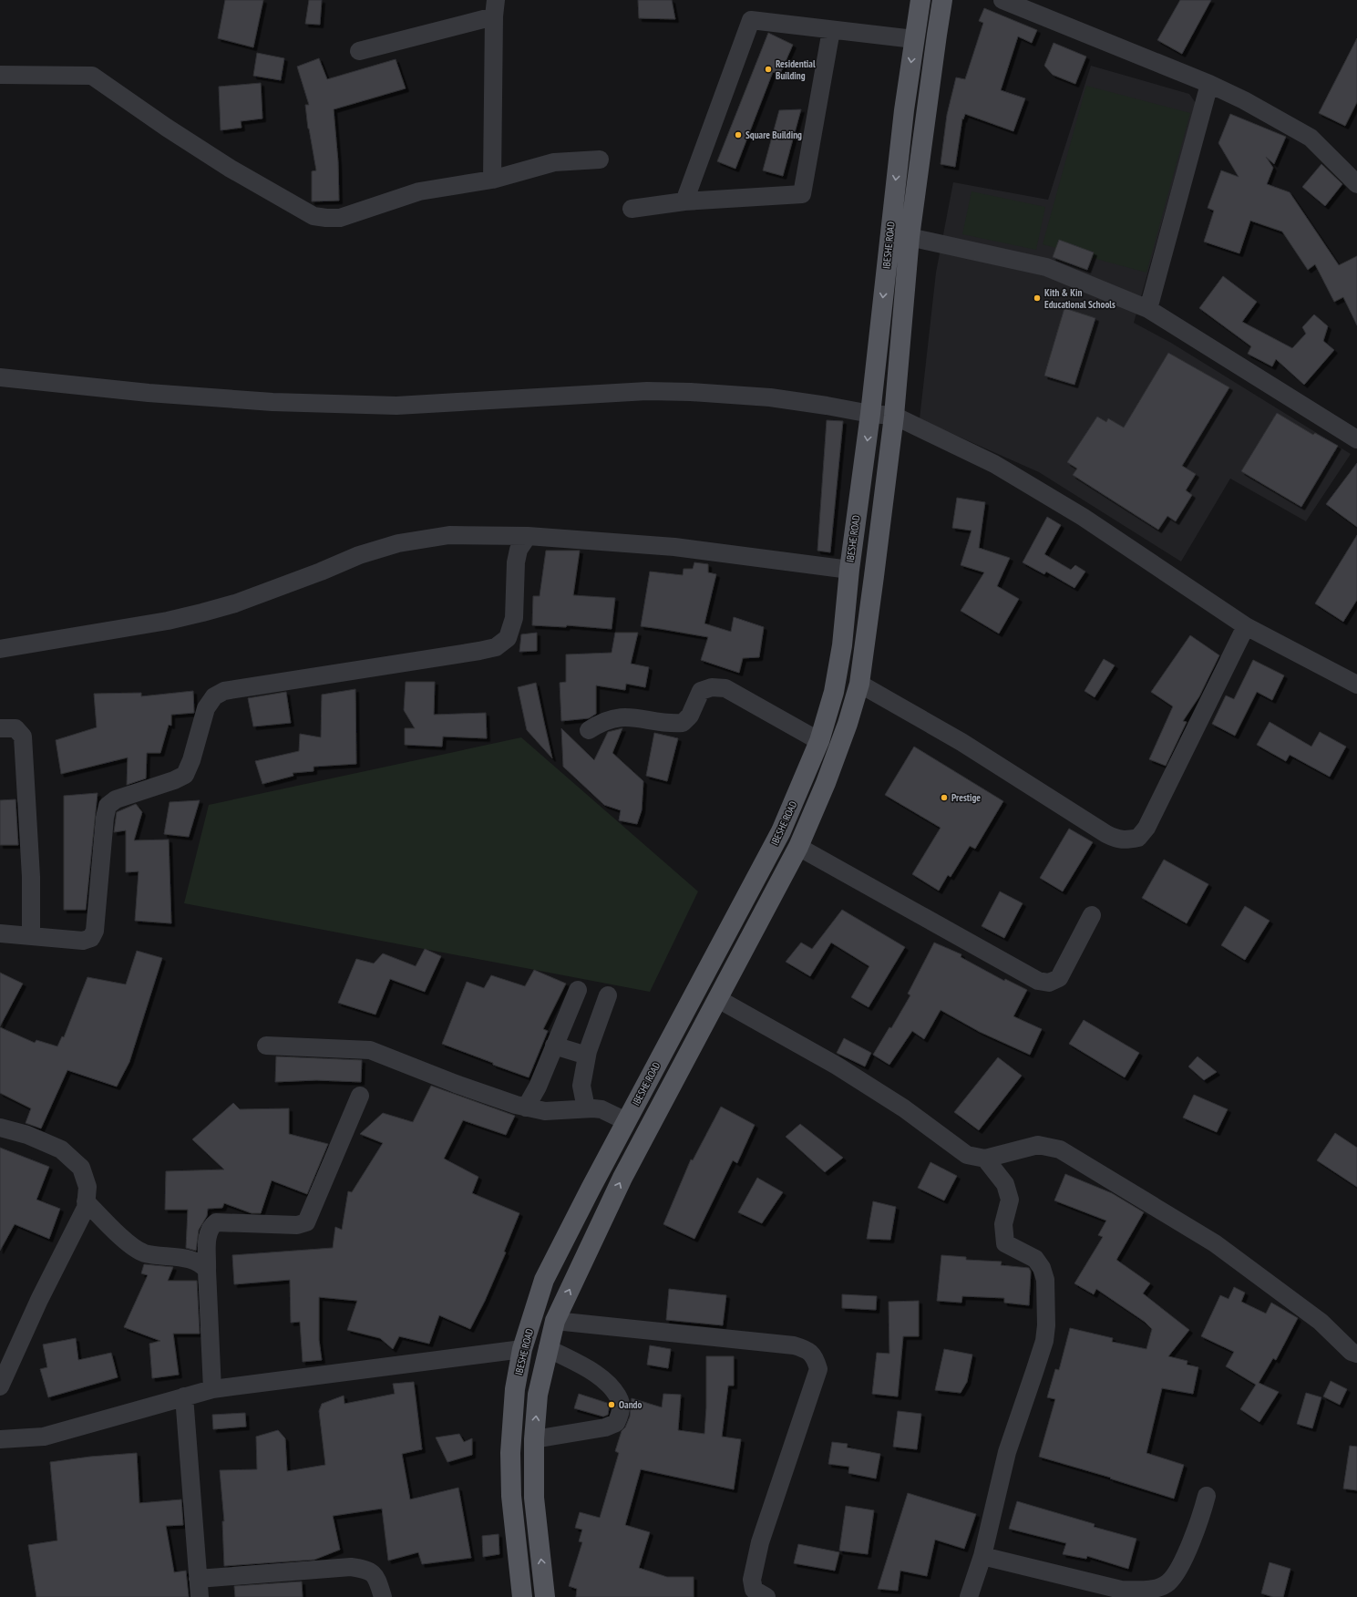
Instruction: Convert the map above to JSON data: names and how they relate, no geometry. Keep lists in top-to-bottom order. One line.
{"streets":{"main road":["IBESHE ROAD"]},"places":["Residential Building","Square Building","Kith & Kin Educational Schools","Prestige","Oando"]}
